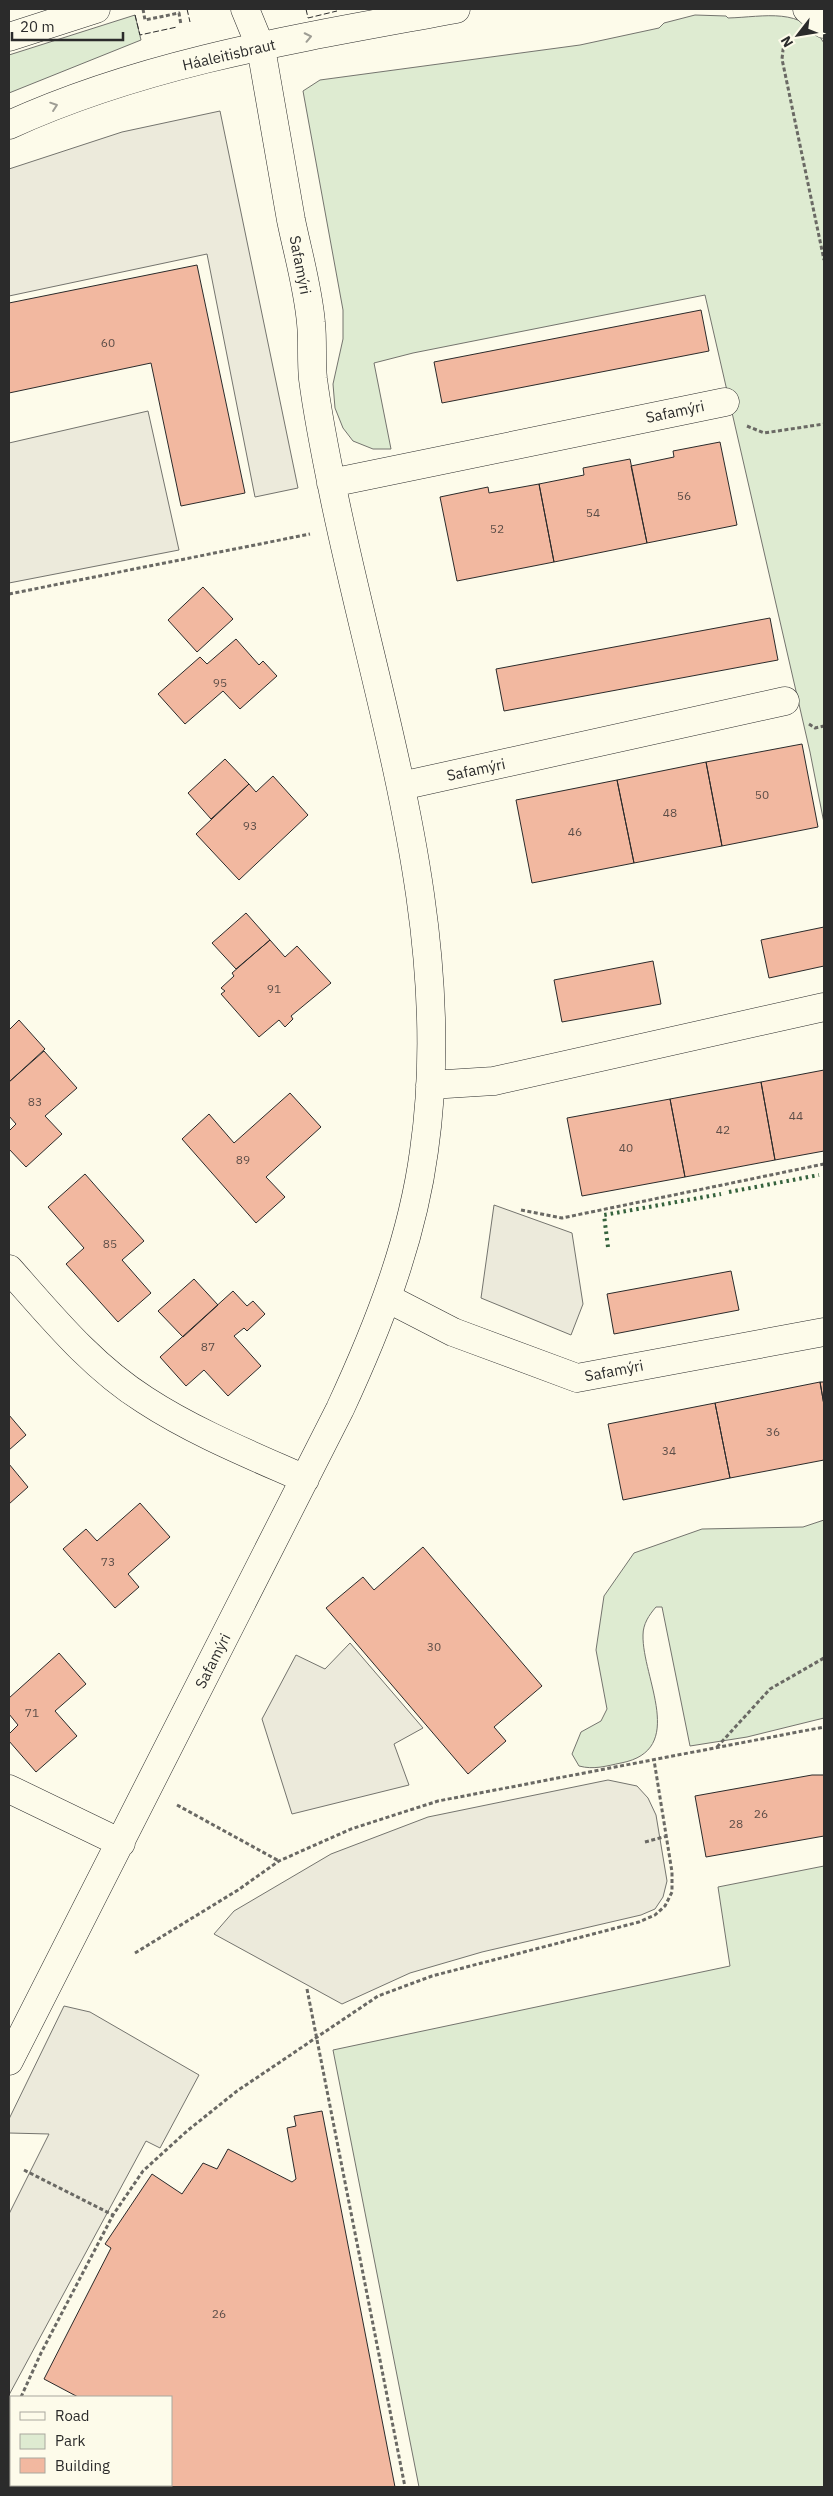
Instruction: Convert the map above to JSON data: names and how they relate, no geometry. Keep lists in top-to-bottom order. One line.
{"streets":{"main road":["Háaleitisbraut","Safamýri"]},"crossings":[["Háaleitisbraut","Safamýri"]],"one_way":["Háaleitisbraut"],"house_numbers":["60","56","54","52","95","50","48","93","46","91","83","44","42","40","89","85","87","36","34","73","30","71","26","28","26"],"legend":["Road","Park","Building"],"scale_bar":"20 m","north":"bottom left"}
